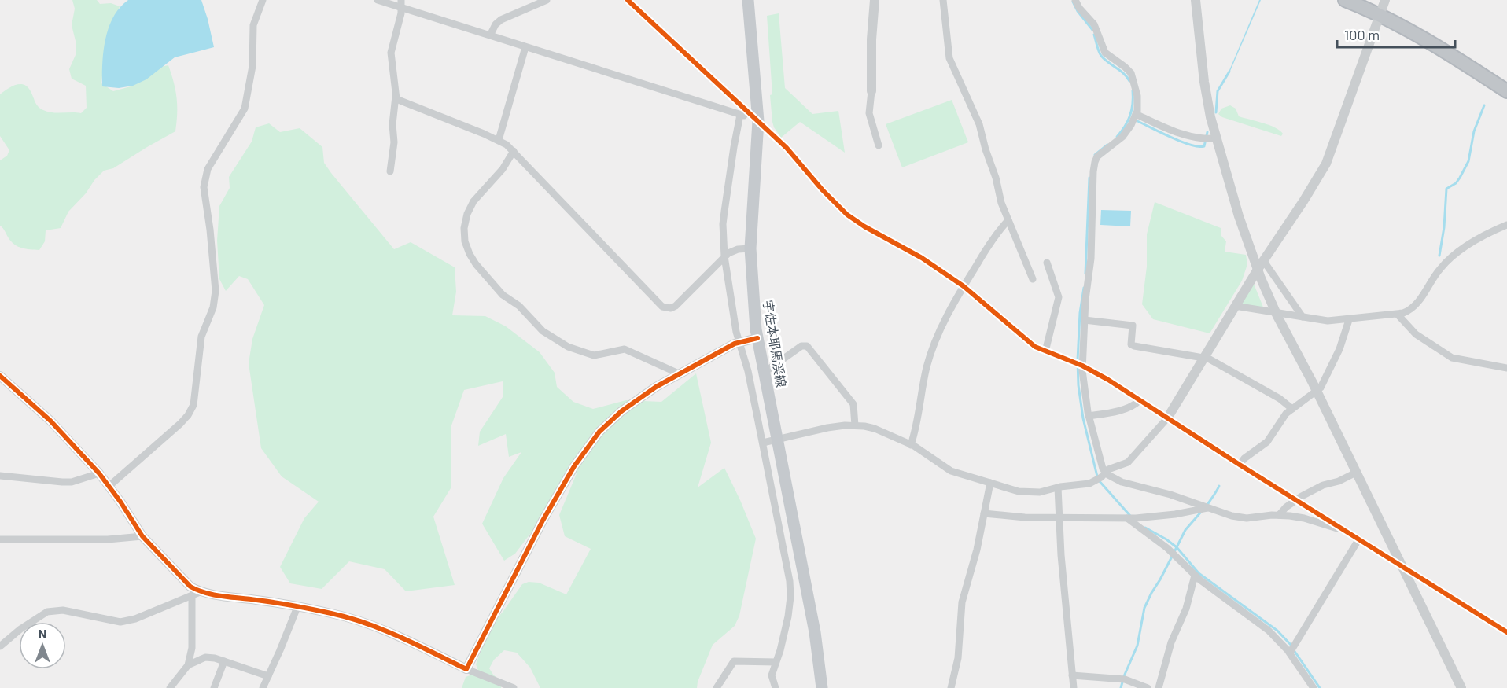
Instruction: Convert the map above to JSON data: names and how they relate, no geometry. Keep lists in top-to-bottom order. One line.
{"streets":{"main road":["宇佐本耶馬渓線"]},"scale_bar":"100 m","north":"top"}
